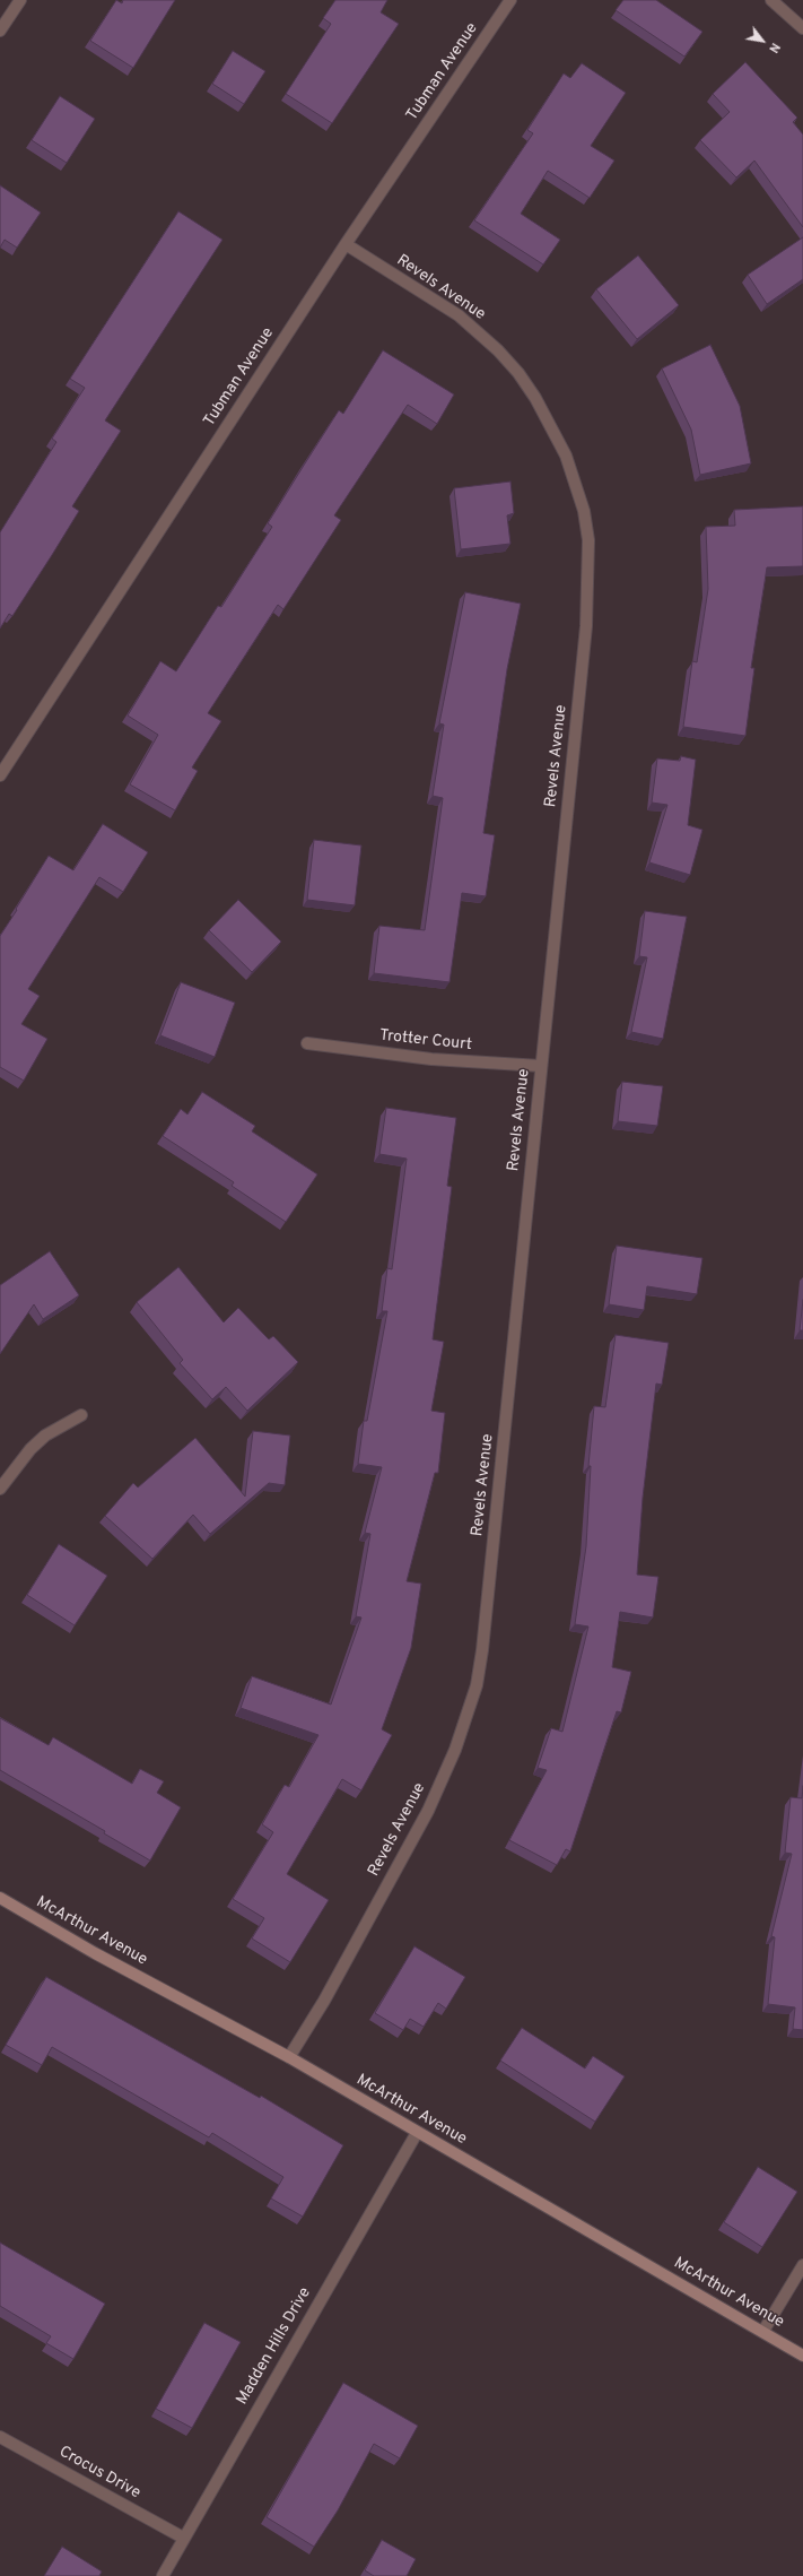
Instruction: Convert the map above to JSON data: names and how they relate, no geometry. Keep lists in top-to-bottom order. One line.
{"streets":{"street":["Tubman Avenue","Revels Avenue","Trotter Court","McArthur Avenue","Madden Hills Drive","Crocus Drive"]},"crossings":[["Tubman Avenue","Revels Avenue"],["Revels Avenue","Trotter Court"],["Revels Avenue","McArthur Avenue"],["McArthur Avenue","Madden Hills Drive"],["Madden Hills Drive","Crocus Drive"]],"north":"bottom right"}
